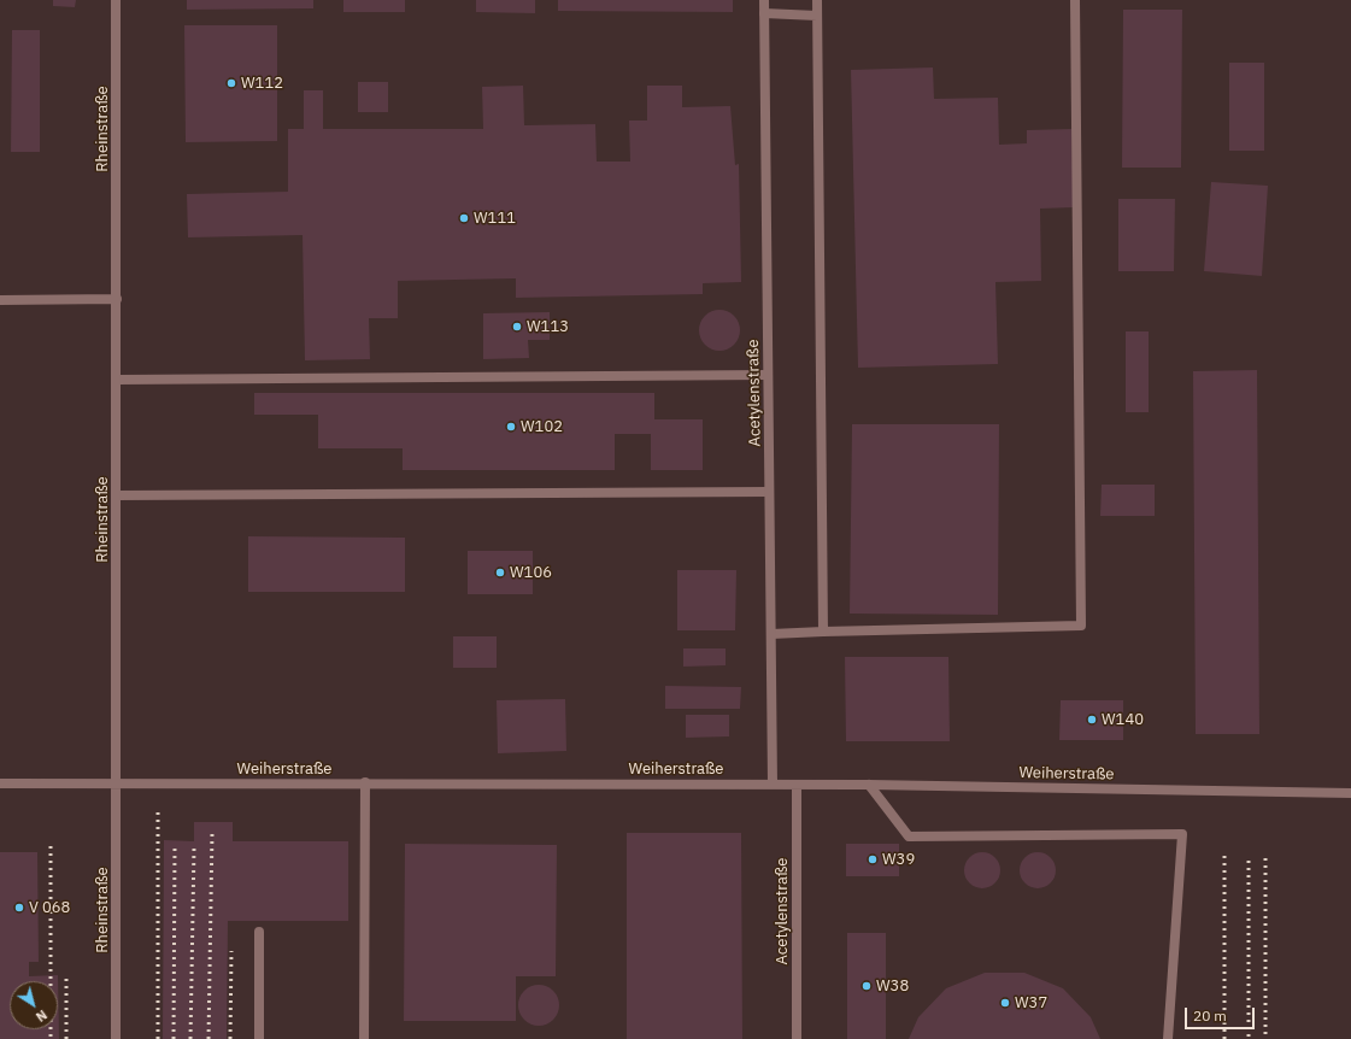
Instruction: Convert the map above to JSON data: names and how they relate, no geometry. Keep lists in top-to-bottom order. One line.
{"streets":{"street":["Rheinstraße","Acetylenstraße","Weiherstraße"]},"crossings":[["Rheinstraße","Weiherstraße"],["Acetylenstraße","Weiherstraße"]],"places":["W112","W111","W113","W102","W106","W140","W39","V 068","W38","W37"],"scale_bar":"20 m","north":"bottom right"}
